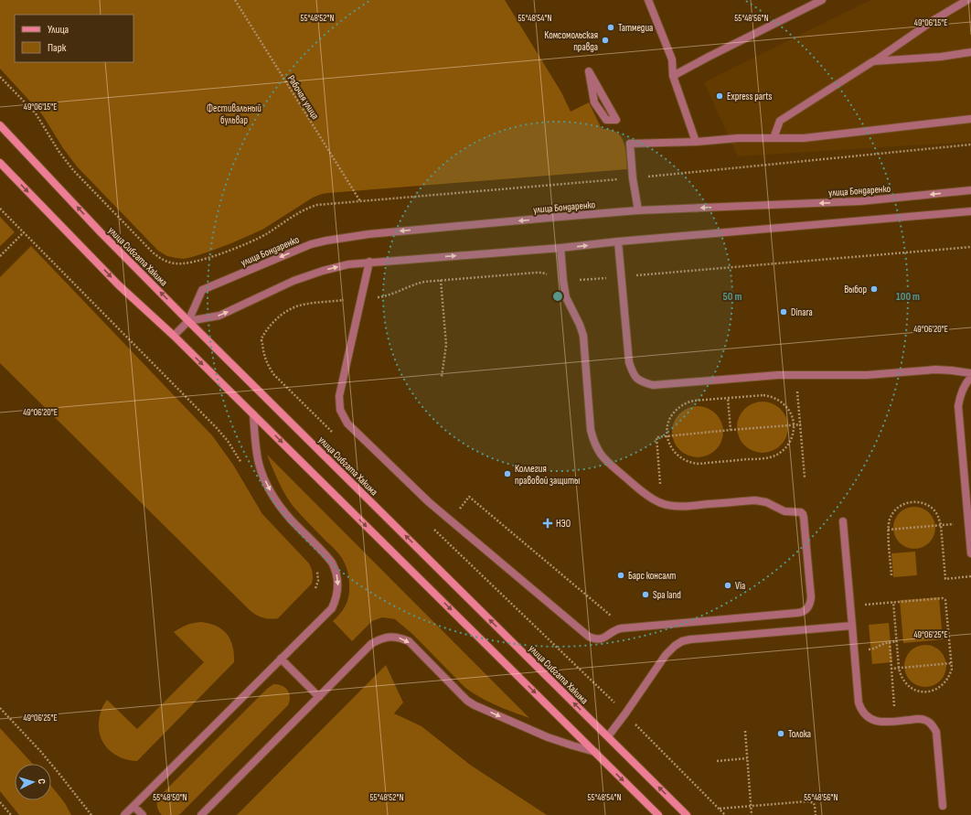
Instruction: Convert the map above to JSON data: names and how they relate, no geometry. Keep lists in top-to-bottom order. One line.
{"streets":{"main road":["улица Сибгата Хакима"],"street":["улица Бондаренко"],"path":["Рабочая улица"]},"crossings":[["улица Бондаренко","улица Сибгата Хакима"]],"parks":["Фестивальный бульвар"],"places":{"other":["Татмедиа","Комсомольская правда","Express parts","Выбор","Dinara","Коллегия правовой защиты","Барс консалт","Via","Spa land","Толока"],"health":["НЭО"]},"legend":["Улица","Парк"],"north":"right","coordinates":["55°48'52\"N","55°48'54\"N","55°48'56\"N","49°06'15\"E","49°06'20\"E","49°06'25\"E","55°48'50\"N"],"rings":["50 m","100 m"]}
